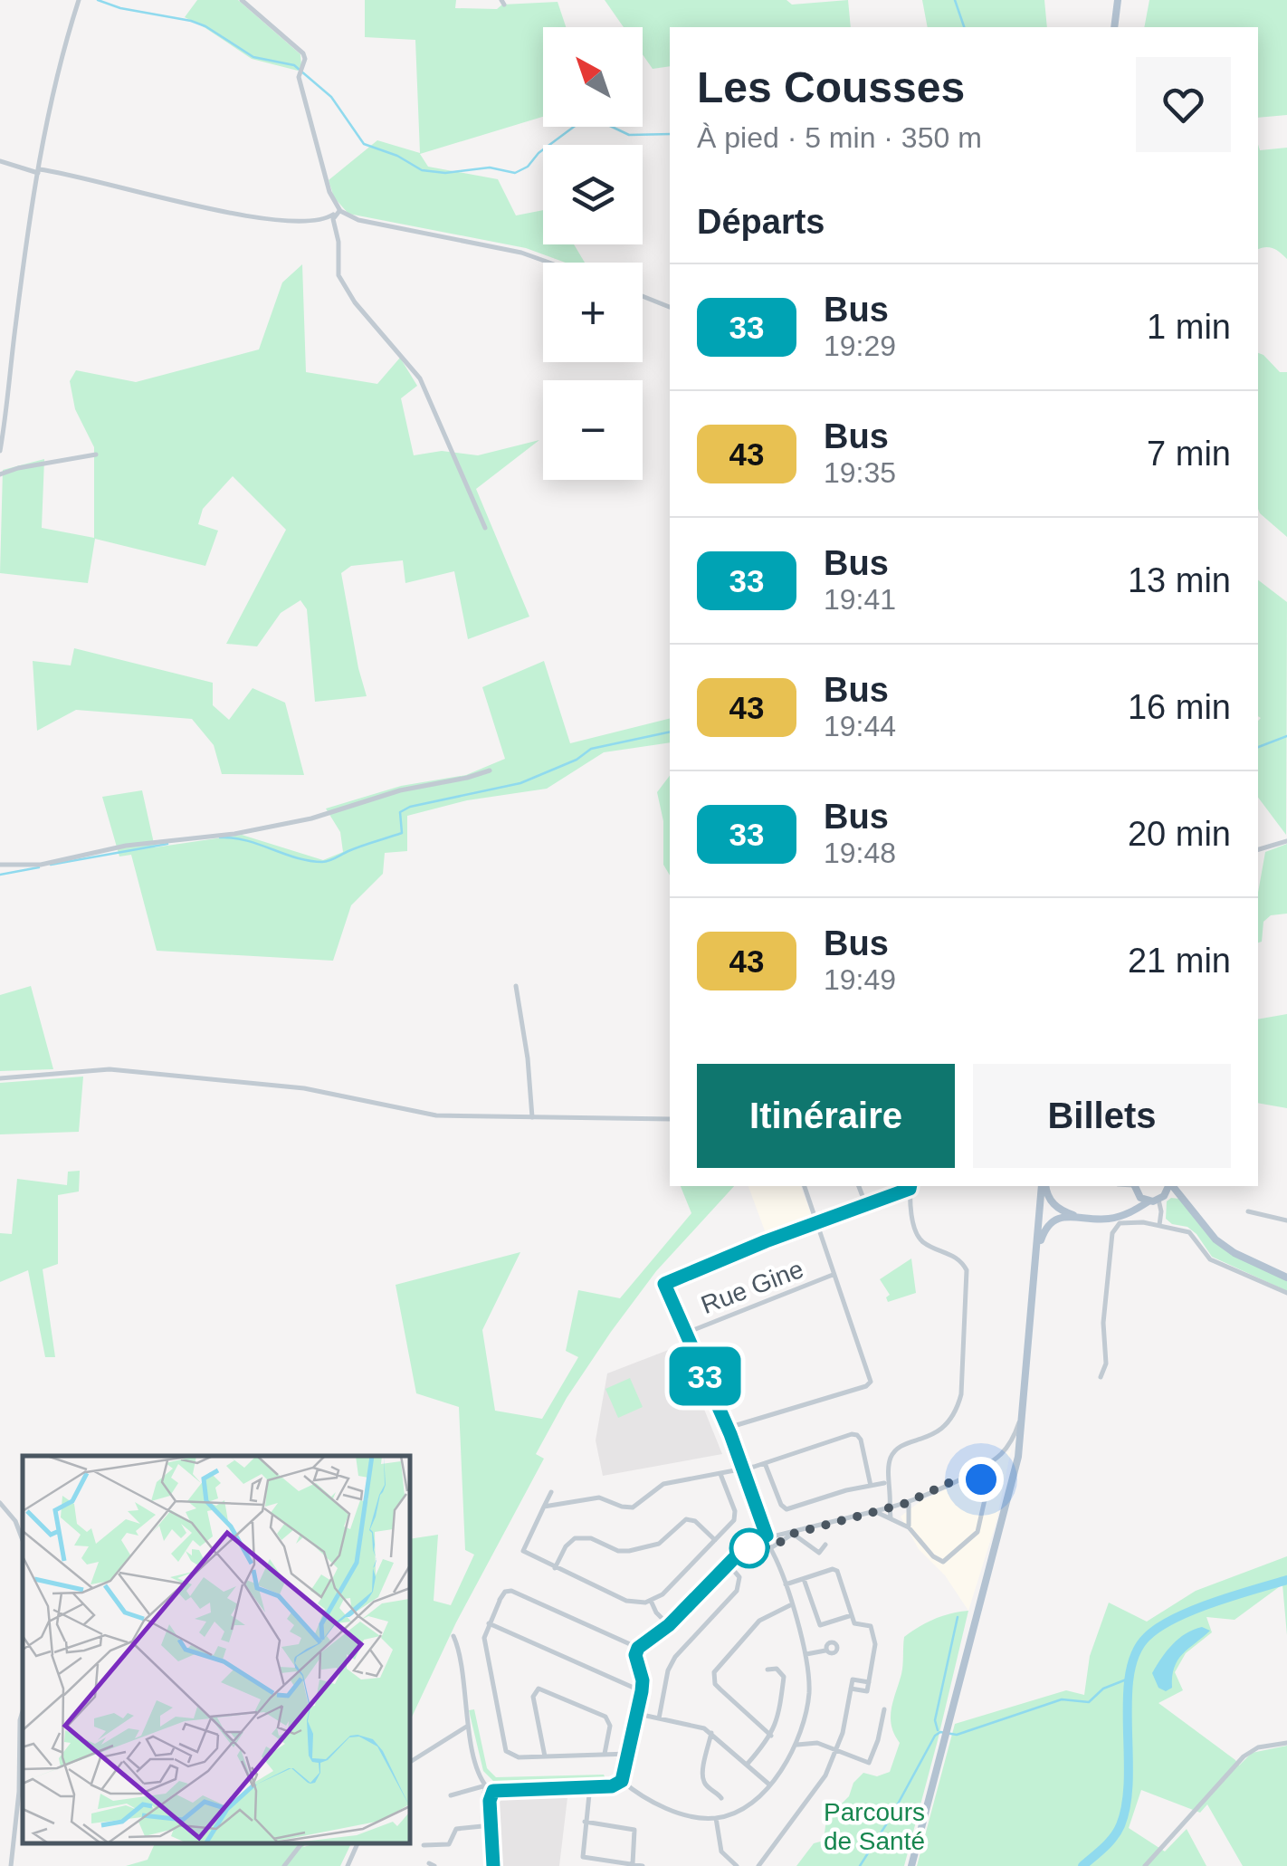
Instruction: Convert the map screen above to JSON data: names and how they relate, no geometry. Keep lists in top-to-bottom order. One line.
{"streets":{"street":["Rue Gine"]},"parks":["Parcours de Santé"],"lines":["bus line 33"],"north":"top left","page":{"on_map":"33","map_buttons":["+","−"],"heading":[["Les Cousses","À pied · 5 min · 350 m"],"Départs"],"list":[{"mark":"33","name":"Bus","note":"19:29","value":"1 min"},{"mark":"43","name":"Bus","note":"19:35","value":"7 min"},{"mark":"33","name":"Bus","note":"19:41","value":"13 min"},{"mark":"43","name":"Bus","note":"19:44","value":"16 min"},{"mark":"33","name":"Bus","note":"19:48","value":"20 min"},{"mark":"43","name":"Bus","note":"19:49","value":"21 min"}],"buttons":["Itinéraire","Billets"]}}
